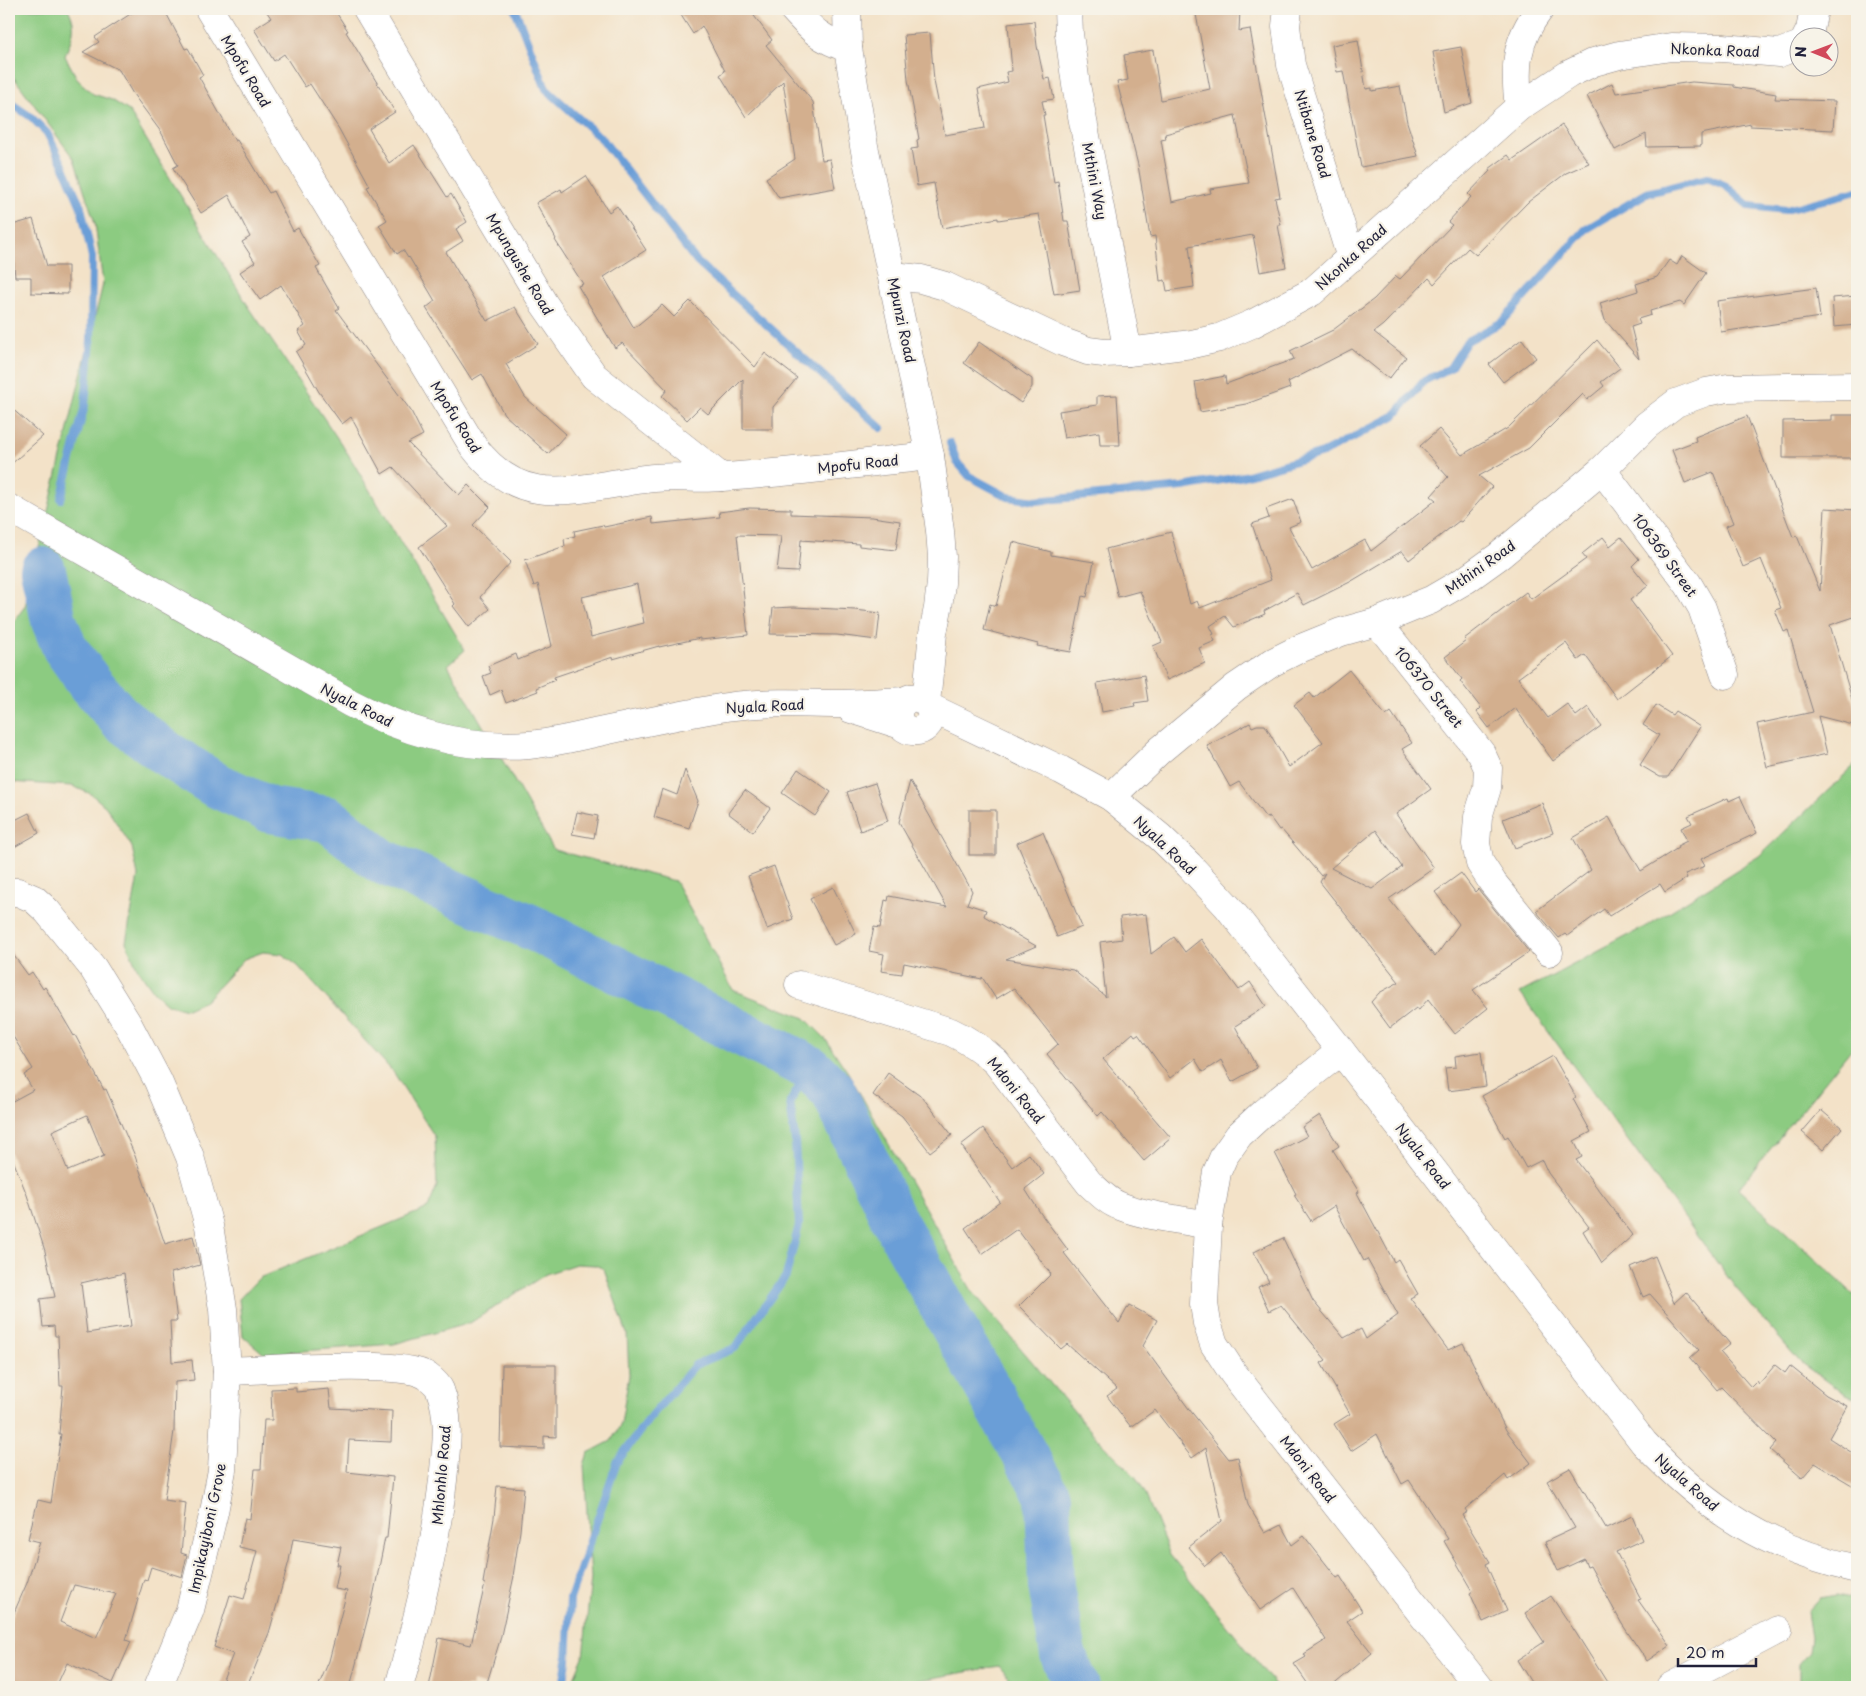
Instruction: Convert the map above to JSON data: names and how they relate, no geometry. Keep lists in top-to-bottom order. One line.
{"streets":{"street":["Nkonka Road","Mpofu Road","Ntibane Road","Mthini Way","Mpungushe Road","Mpunzi Road","106369 Street","Mthini Road","106370 Street","Nyala Road","Mdoni Road","Mhlonhlo Road","Impikayiboni Grove"]},"crossings":[["Nkonka Road","Ntibane Road"],["Nkonka Road","Mthini Way"],["Nkonka Road","Mpunzi Road"],["Mpofu Road","Mpungushe Road"],["Mpofu Road","Mpunzi Road"],["Mpunzi Road","Nyala Road"],["106369 Street","Mthini Road"],["Mthini Road","106370 Street"],["Mthini Road","Nyala Road"],["Nyala Road","Mdoni Road"],["Mhlonhlo Road","Impikayiboni Grove"]],"scale_bar":"20 m","north":"left"}
